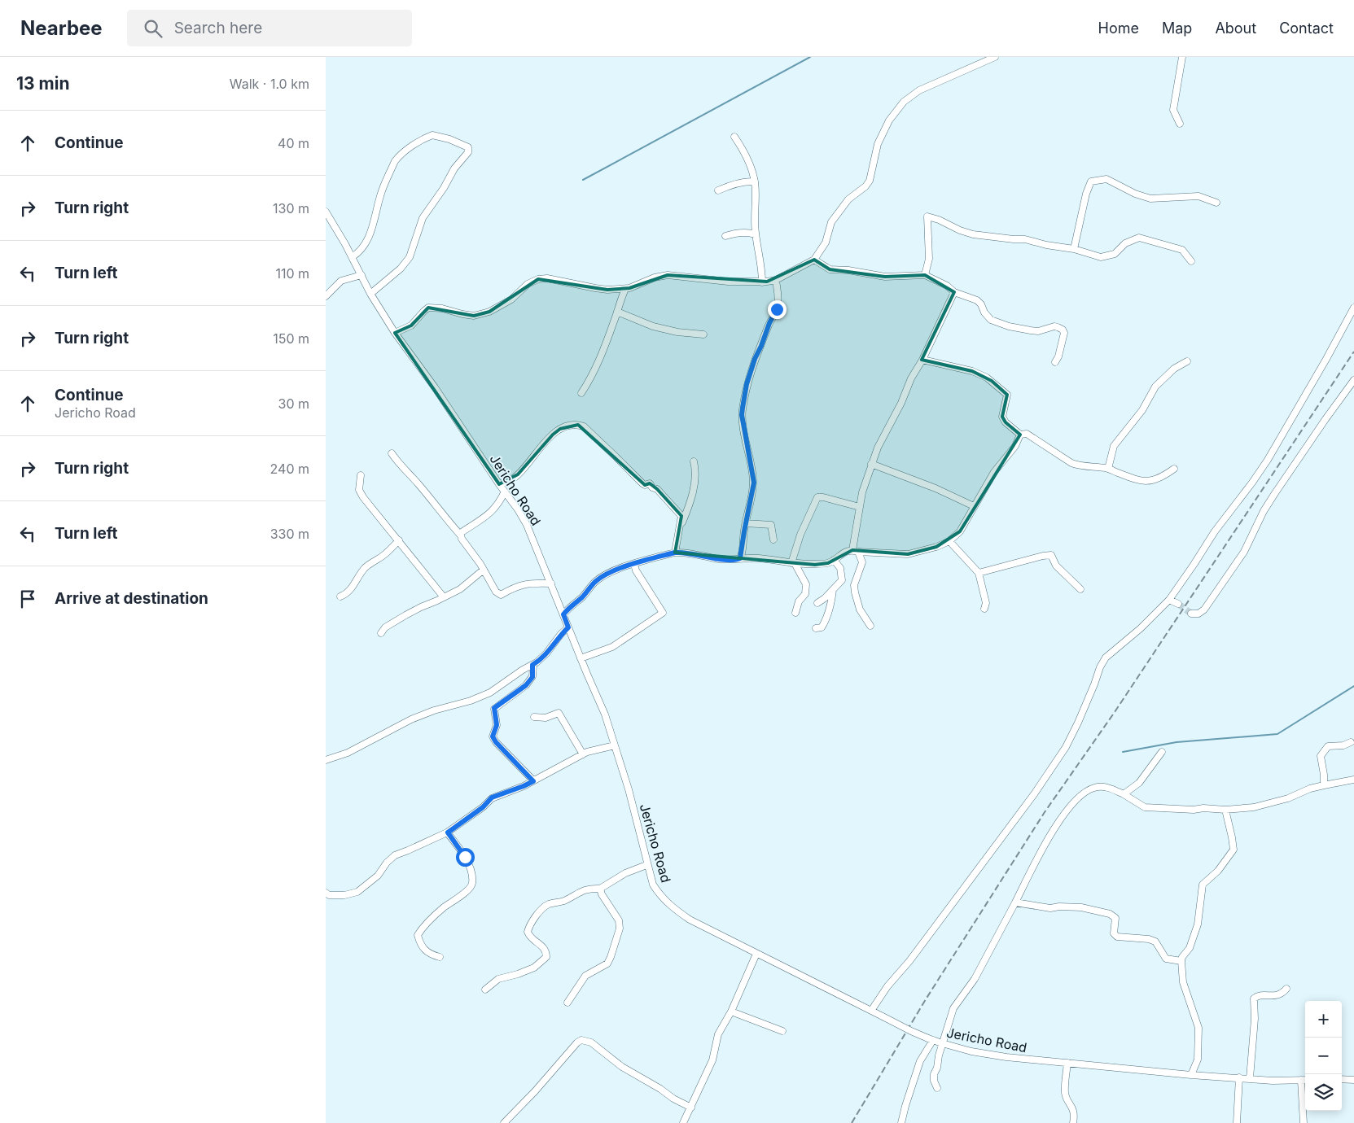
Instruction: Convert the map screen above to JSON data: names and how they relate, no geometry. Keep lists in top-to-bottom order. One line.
{"streets":{"street":["Jericho Road"]},"page":{"header":"Nearbee","search":"Search here","nav":["Home","Map","About","Contact"],"heading":["13 min","Walk · 1.0 km"],"list":[["Continue","40 m"],["Turn right","130 m"],["Turn left","110 m"],["Turn right","150 m"],["Continue","Jericho Road","30 m"],["Turn right","240 m"],["Turn left","330 m"],"Arrive at destination"],"map_buttons":["+","−"]}}
